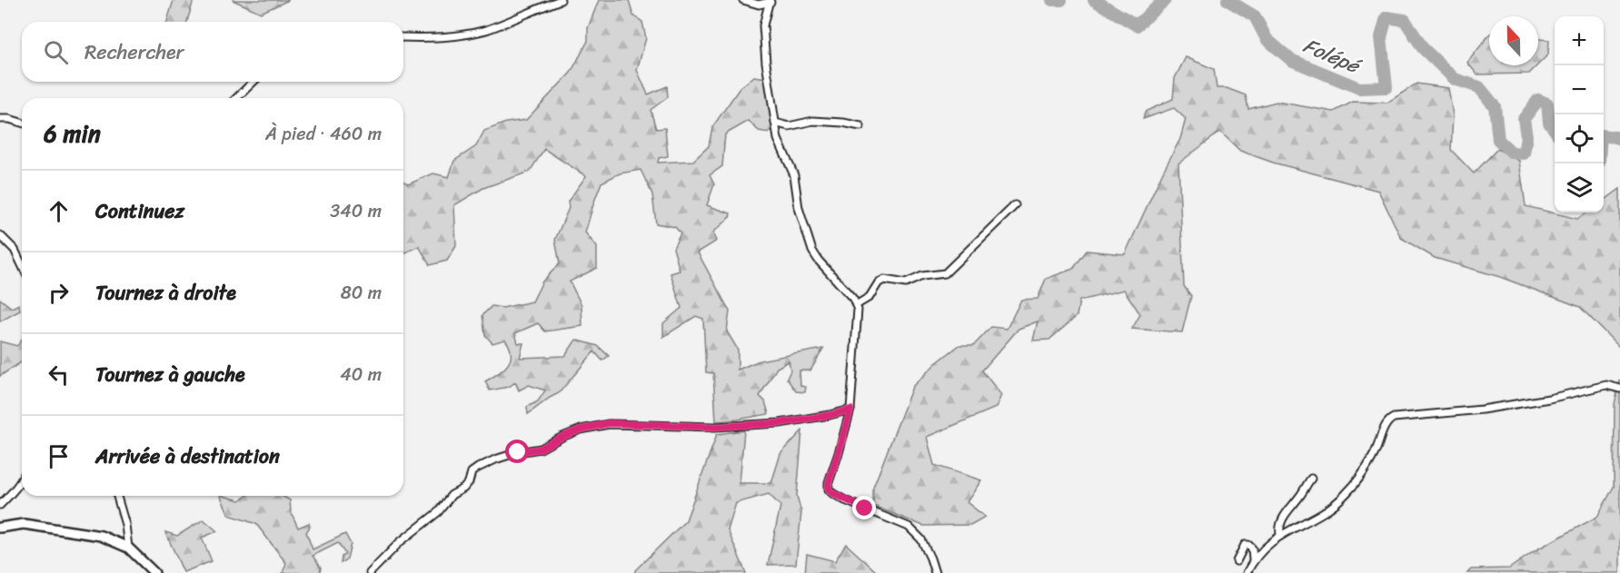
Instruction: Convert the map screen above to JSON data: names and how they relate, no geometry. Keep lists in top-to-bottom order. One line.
{"water":["Folépé"],"north":"top","page":{"map_buttons":["+","−"],"search":"Rechercher","heading":["6 min","À pied · 460 m"],"list":[["Continuez","340 m"],["Tournez à droite","80 m"],["Tournez à gauche","40 m"],"Arrivée à destination"]}}
